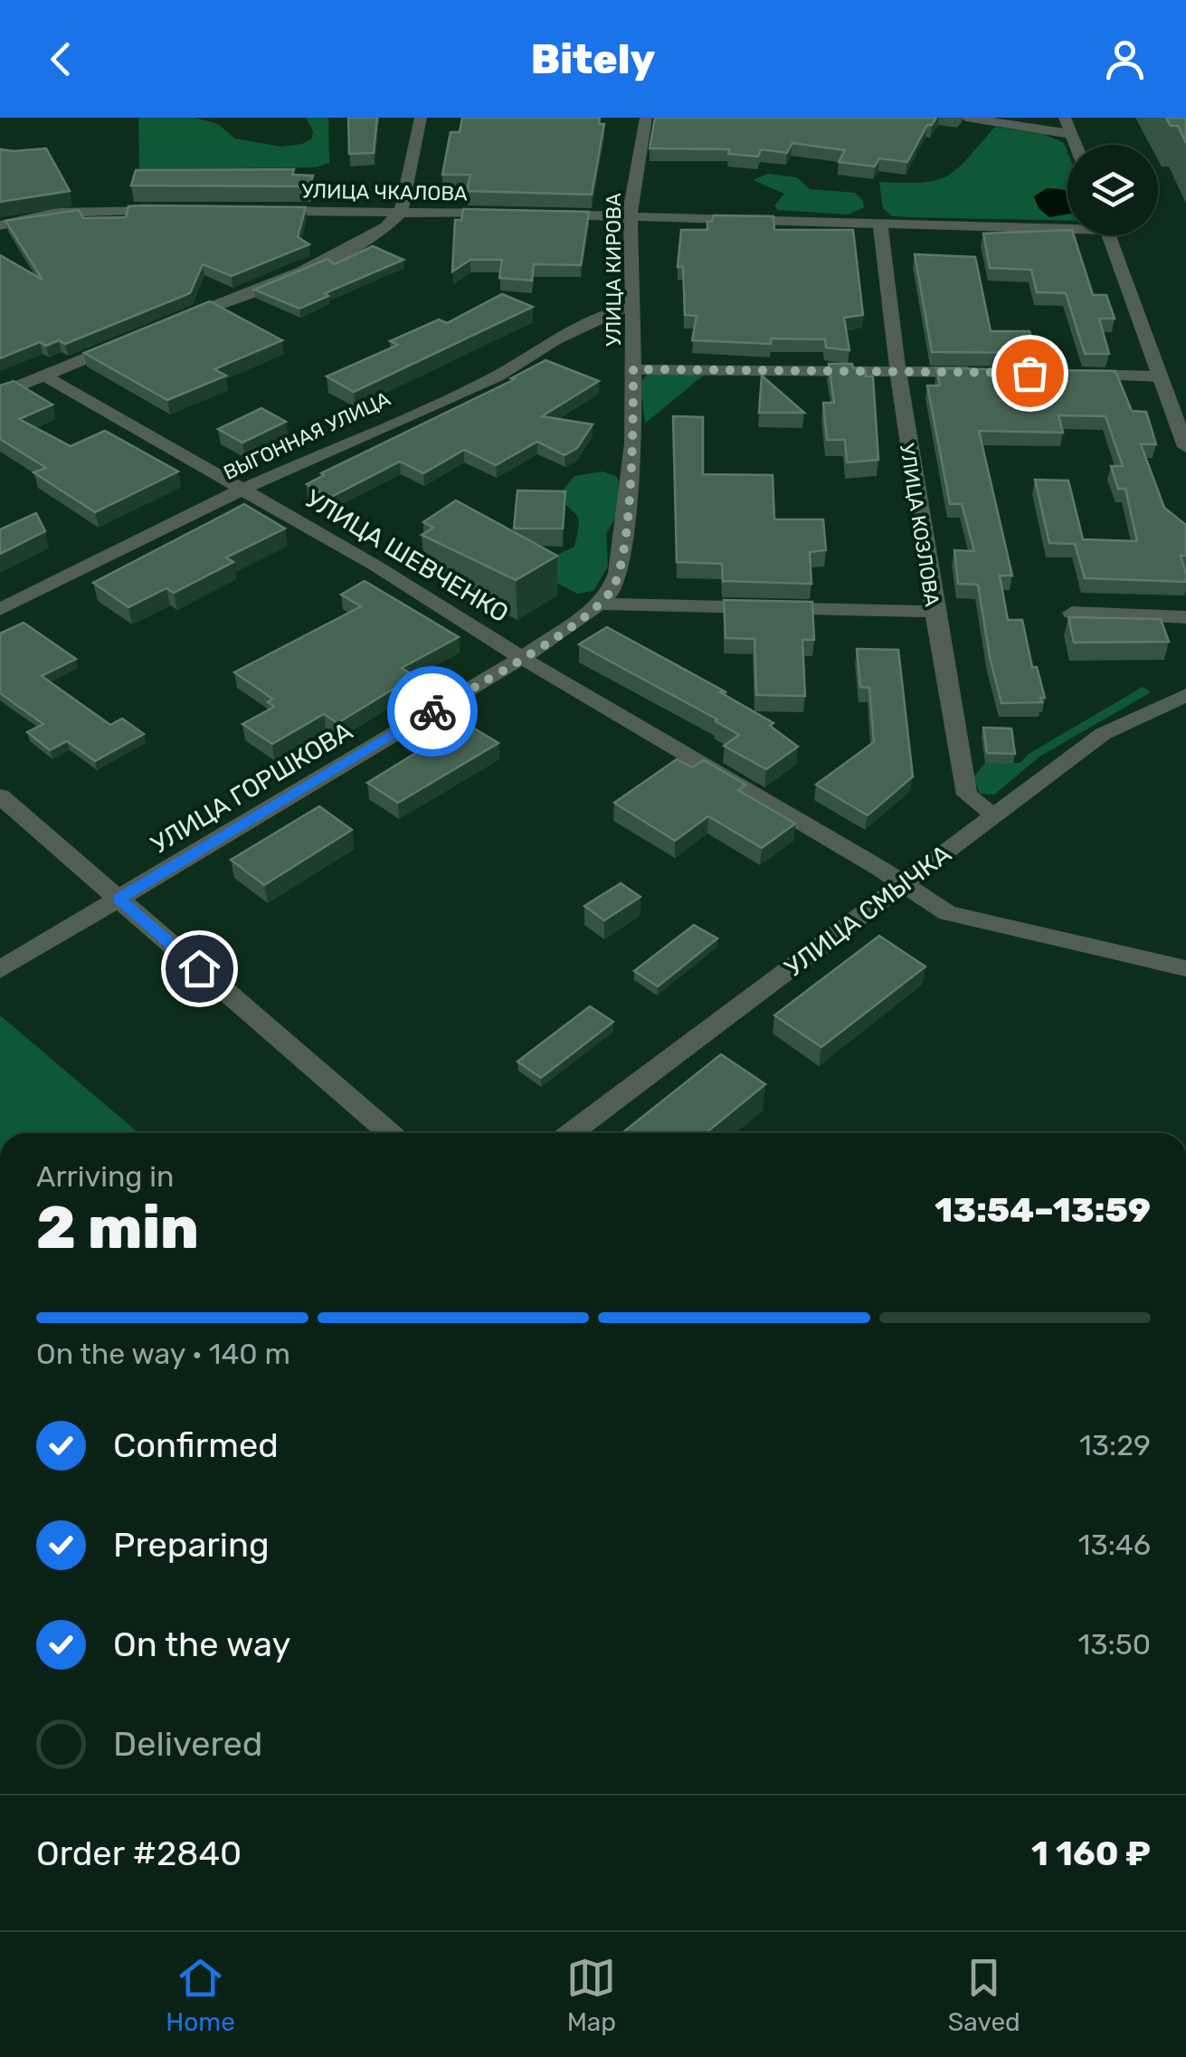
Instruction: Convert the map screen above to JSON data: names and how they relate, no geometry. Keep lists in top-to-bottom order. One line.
{"streets":{"street":["УЛИЦА ЧКАЛОВА","УЛИЦА КИРОВА","ВЫГОННАЯ УЛИЦА","УЛИЦА КОЗЛОВА","УЛИЦА ШЕВЧЕНКО","УЛИЦА ГОРШКОВА","УЛИЦА СМЫЧКА"]},"crossings":[["УЛИЦА КИРОВА","ВЫГОННАЯ УЛИЦА"],["УЛИЦА КИРОВА","УЛИЦА ГОРШКОВА"],["ВЫГОННАЯ УЛИЦА","УЛИЦА ШЕВЧЕНКО"],["УЛИЦА КОЗЛОВА","УЛИЦА СМЫЧКА"],["УЛИЦА ШЕВЧЕНКО","УЛИЦА ГОРШКОВА"],["УЛИЦА ШЕВЧЕНКО","УЛИЦА СМЫЧКА"]],"page":{"header":"Bitely","heading":["2 min","Arriving in","13:54–13:59"],"panel":["Order #2840","1 160 ₽"],"bar":"On the way · 140 m","list":[["Confirmed","13:29"],["Preparing","13:46"],["On the way","13:50"],"Delivered"],"tabs":["Home","Map","Saved"]}}
